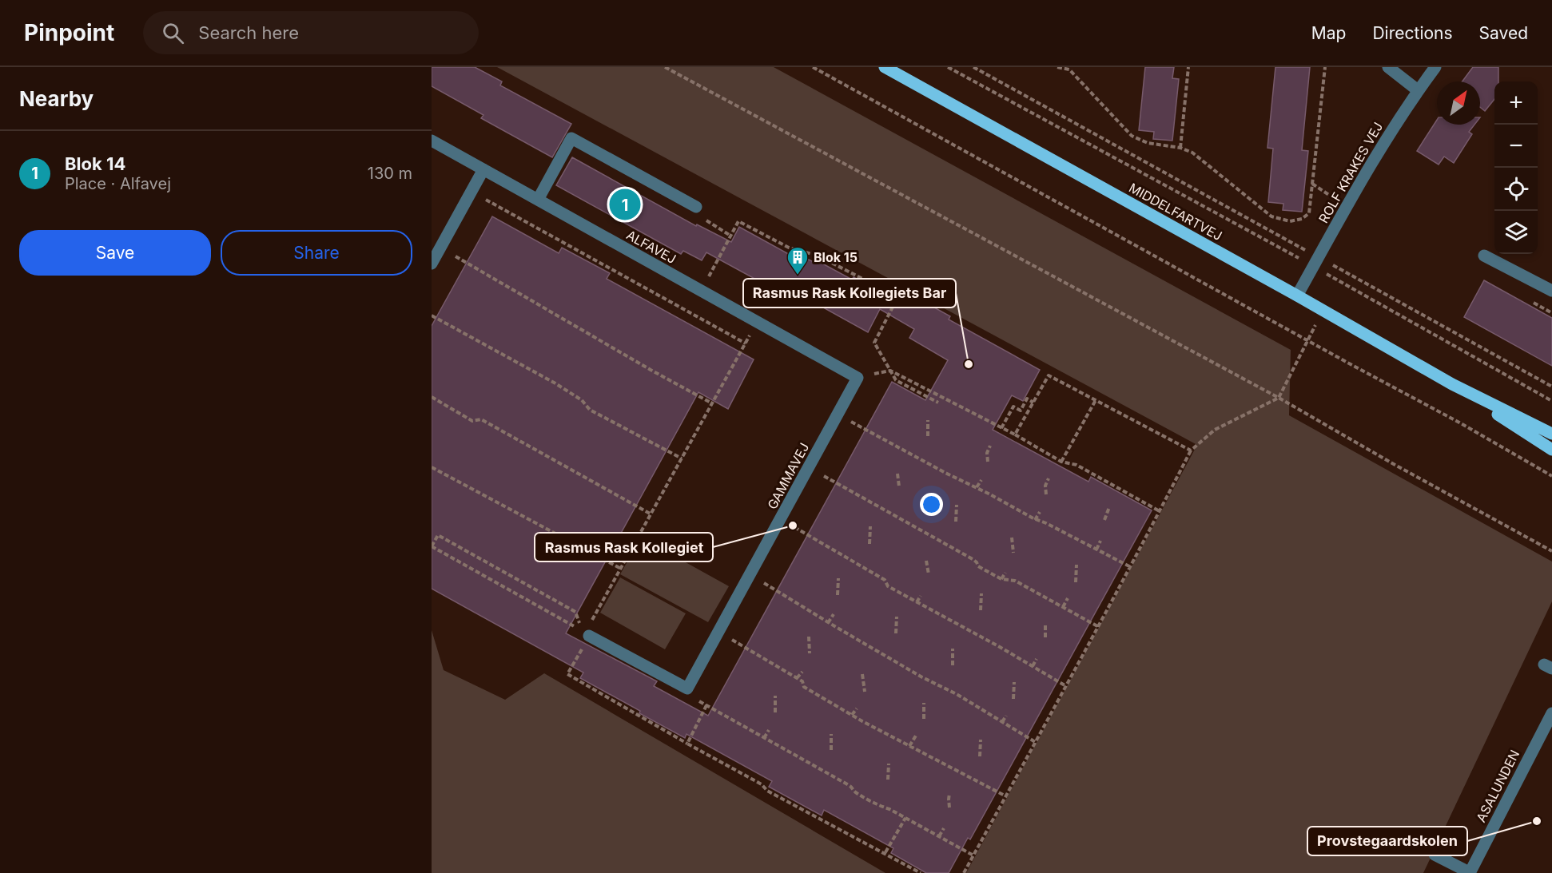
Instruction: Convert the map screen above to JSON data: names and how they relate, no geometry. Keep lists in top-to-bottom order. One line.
{"streets":{"main road":["MIDDELFARTVEJ"],"street":["ROLF KRAKES VEJ","ALFAVEJ","GAMMAVEJ","ASALUNDEN"]},"crossings":[["ROLF KRAKES VEJ","MIDDELFARTVEJ"],["ALFAVEJ","GAMMAVEJ"]],"places":{"building":["Blok 15"],"other":["Rasmus Rask Kollegiets Bar","Rasmus Rask Kollegiet","Provstegaardskolen"]},"north":"top right","page":{"header":"Pinpoint","search":"Search here","nav":["Map","Directions","Saved"],"heading":"Nearby","map_buttons":["+","−"],"list":[{"mark":"1","name":"Blok 14","note":"Place · Alfavej","value":"130 m"}],"pins":"1","buttons":["Save","Share"]}}
